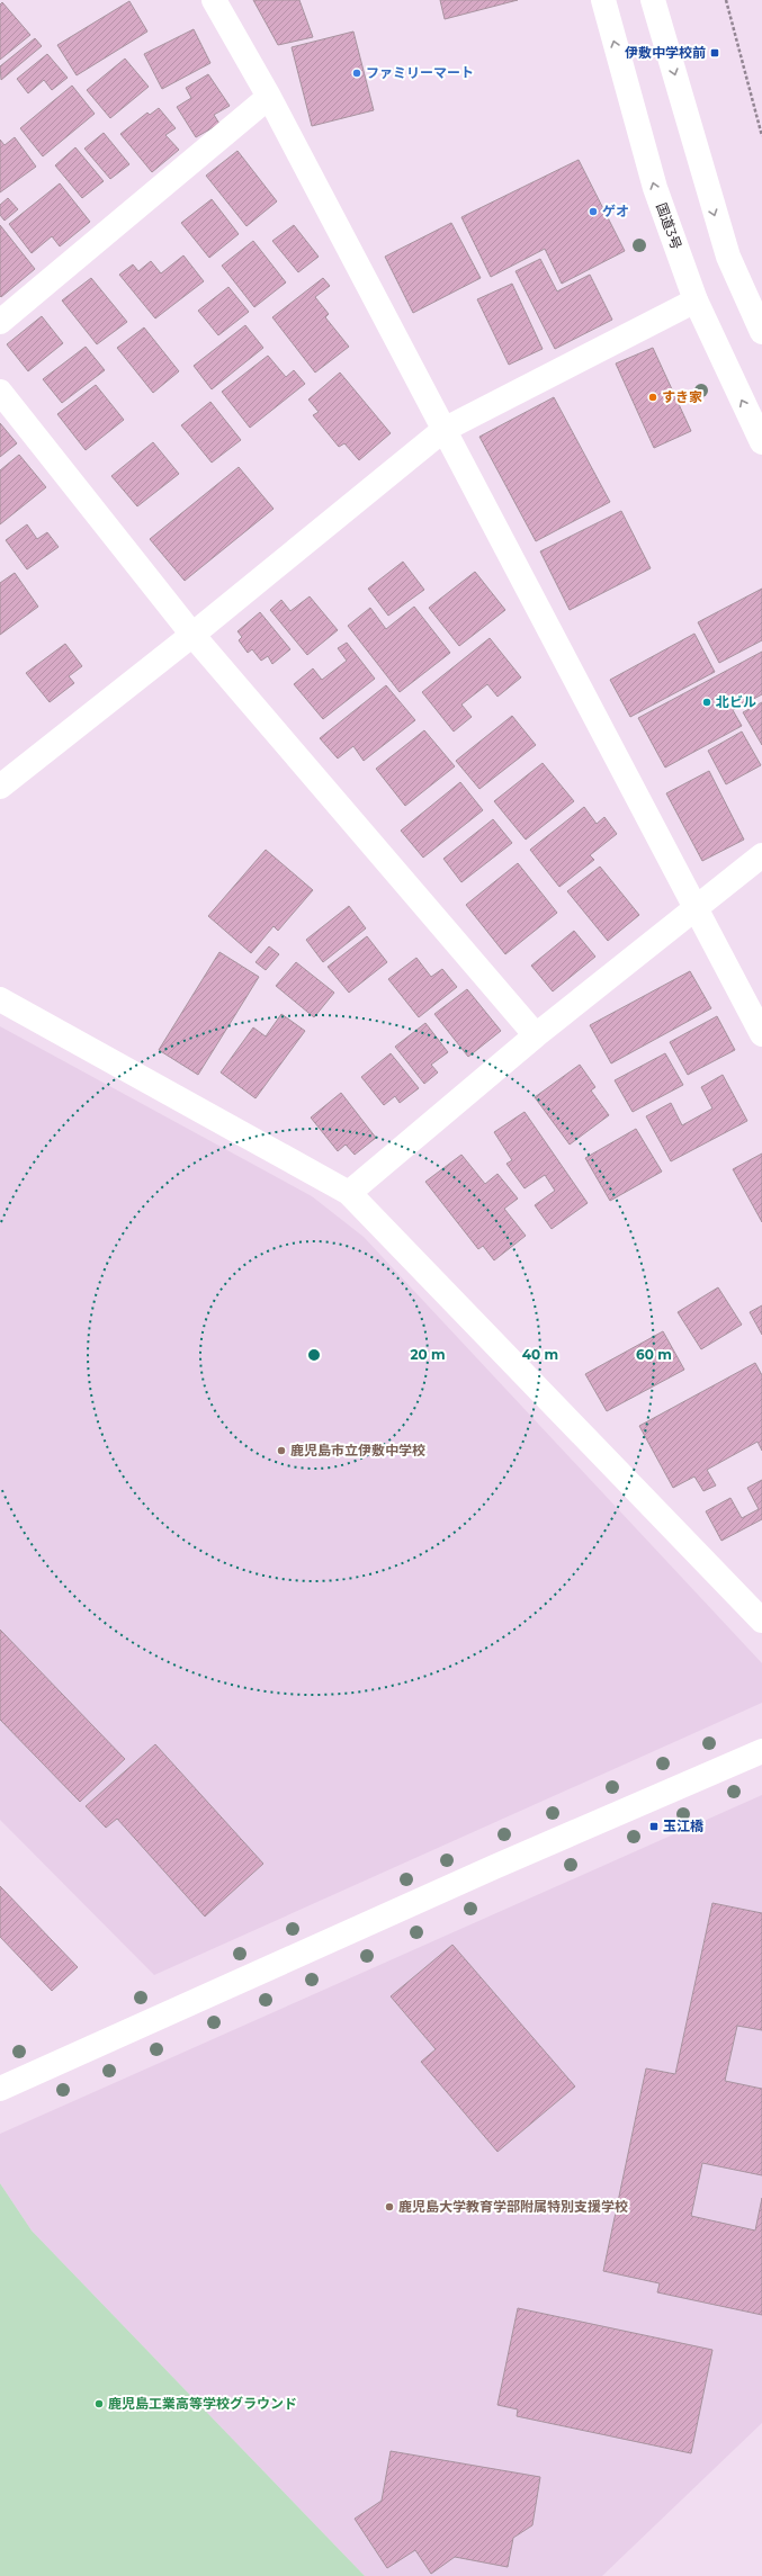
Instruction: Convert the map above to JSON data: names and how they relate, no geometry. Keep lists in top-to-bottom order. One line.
{"streets":{"main road":["国道3号"]},"places":{"transit":["伊敷中学校前","玉江橋"],"other":["ファミリーマート","ゲオ","すき家","北ビル","鹿児島市立伊敷中学校","鹿児島大学教育学部附属特別支援学校","鹿児島工業高等学校グラウンド"]},"rings":["20 m","40 m","60 m"]}
